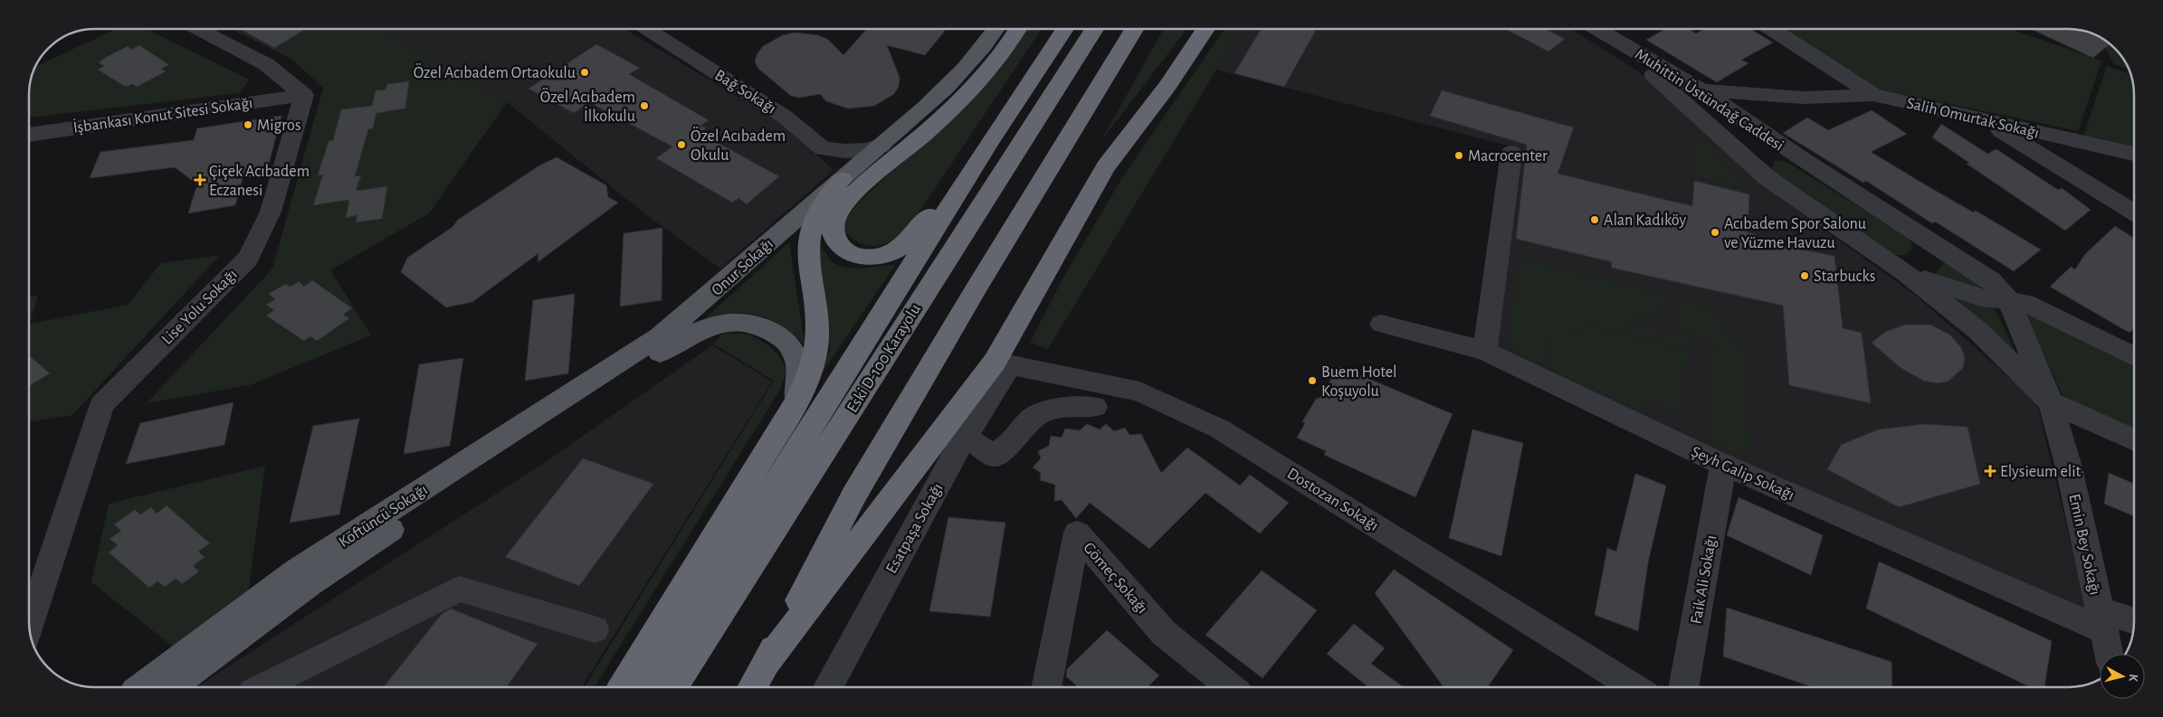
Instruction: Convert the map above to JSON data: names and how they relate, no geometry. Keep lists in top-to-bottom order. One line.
{"streets":{"highway":["Eski D-100 Karayolu"],"main road":["Onur Sokağı","Köftüncü Sokağı"],"street":["Bağ Sokağı","Muhittin Üstündağ Caddesi","İşbankası Konut Sitesi Sokağı","Salih Omurtak Sokağı","Lise Yolu Sokağı","Şeyh Galip Sokağı","Dostozan Sokağı","Esatpaşa Sokağı","Emin Bey Sokağı","Gömeç Sokağı","Faik Ali Sokağı"]},"crossings":[["Bağ Sokağı","Onur Sokağı"],["Muhittin Üstündağ Caddesi","Salih Omurtak Sokağı"],["Muhittin Üstündağ Caddesi","Emin Bey Sokağı"],["İşbankası Konut Sitesi Sokağı","Lise Yolu Sokağı"],["Onur Sokağı","Köftüncü Sokağı"],["Şeyh Galip Sokağı","Emin Bey Sokağı"],["Şeyh Galip Sokağı","Faik Ali Sokağı"],["Dostozan Sokağı","Esatpaşa Sokağı"]],"places":{"other":["Özel Acıbadem Ortaokulu","Özel Acıbadem İlkokulu","Migros","Özel Acıbadem Okulu","Macrocenter","Alan Kadıköy","Acıbadem Spor Salonu ve Yüzme Havuzu","Starbucks","Buem Hotel Koşuyolu"],"health":["Çiçek Acıbadem Eczanesi","Elysieum elit"]},"north":"right"}
